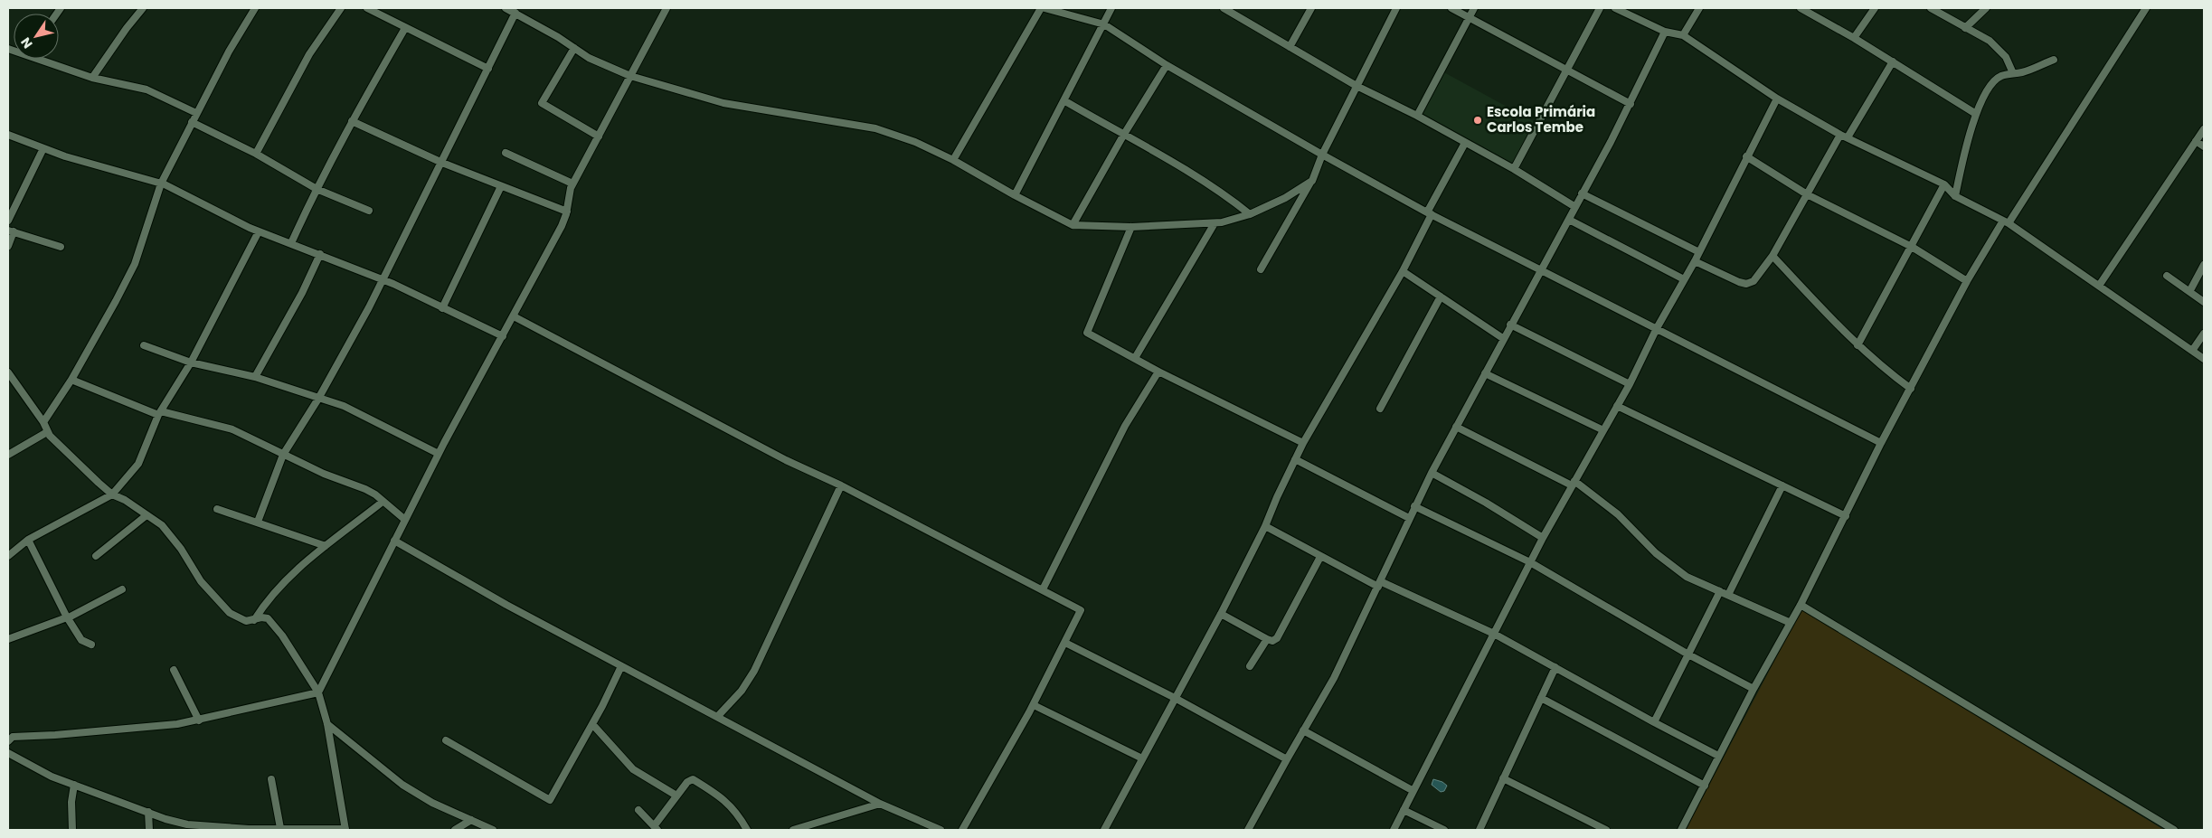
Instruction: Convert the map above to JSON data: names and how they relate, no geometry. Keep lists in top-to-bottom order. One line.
{"places":["Escola Primária Carlos Tembe"],"north":"bottom left"}
